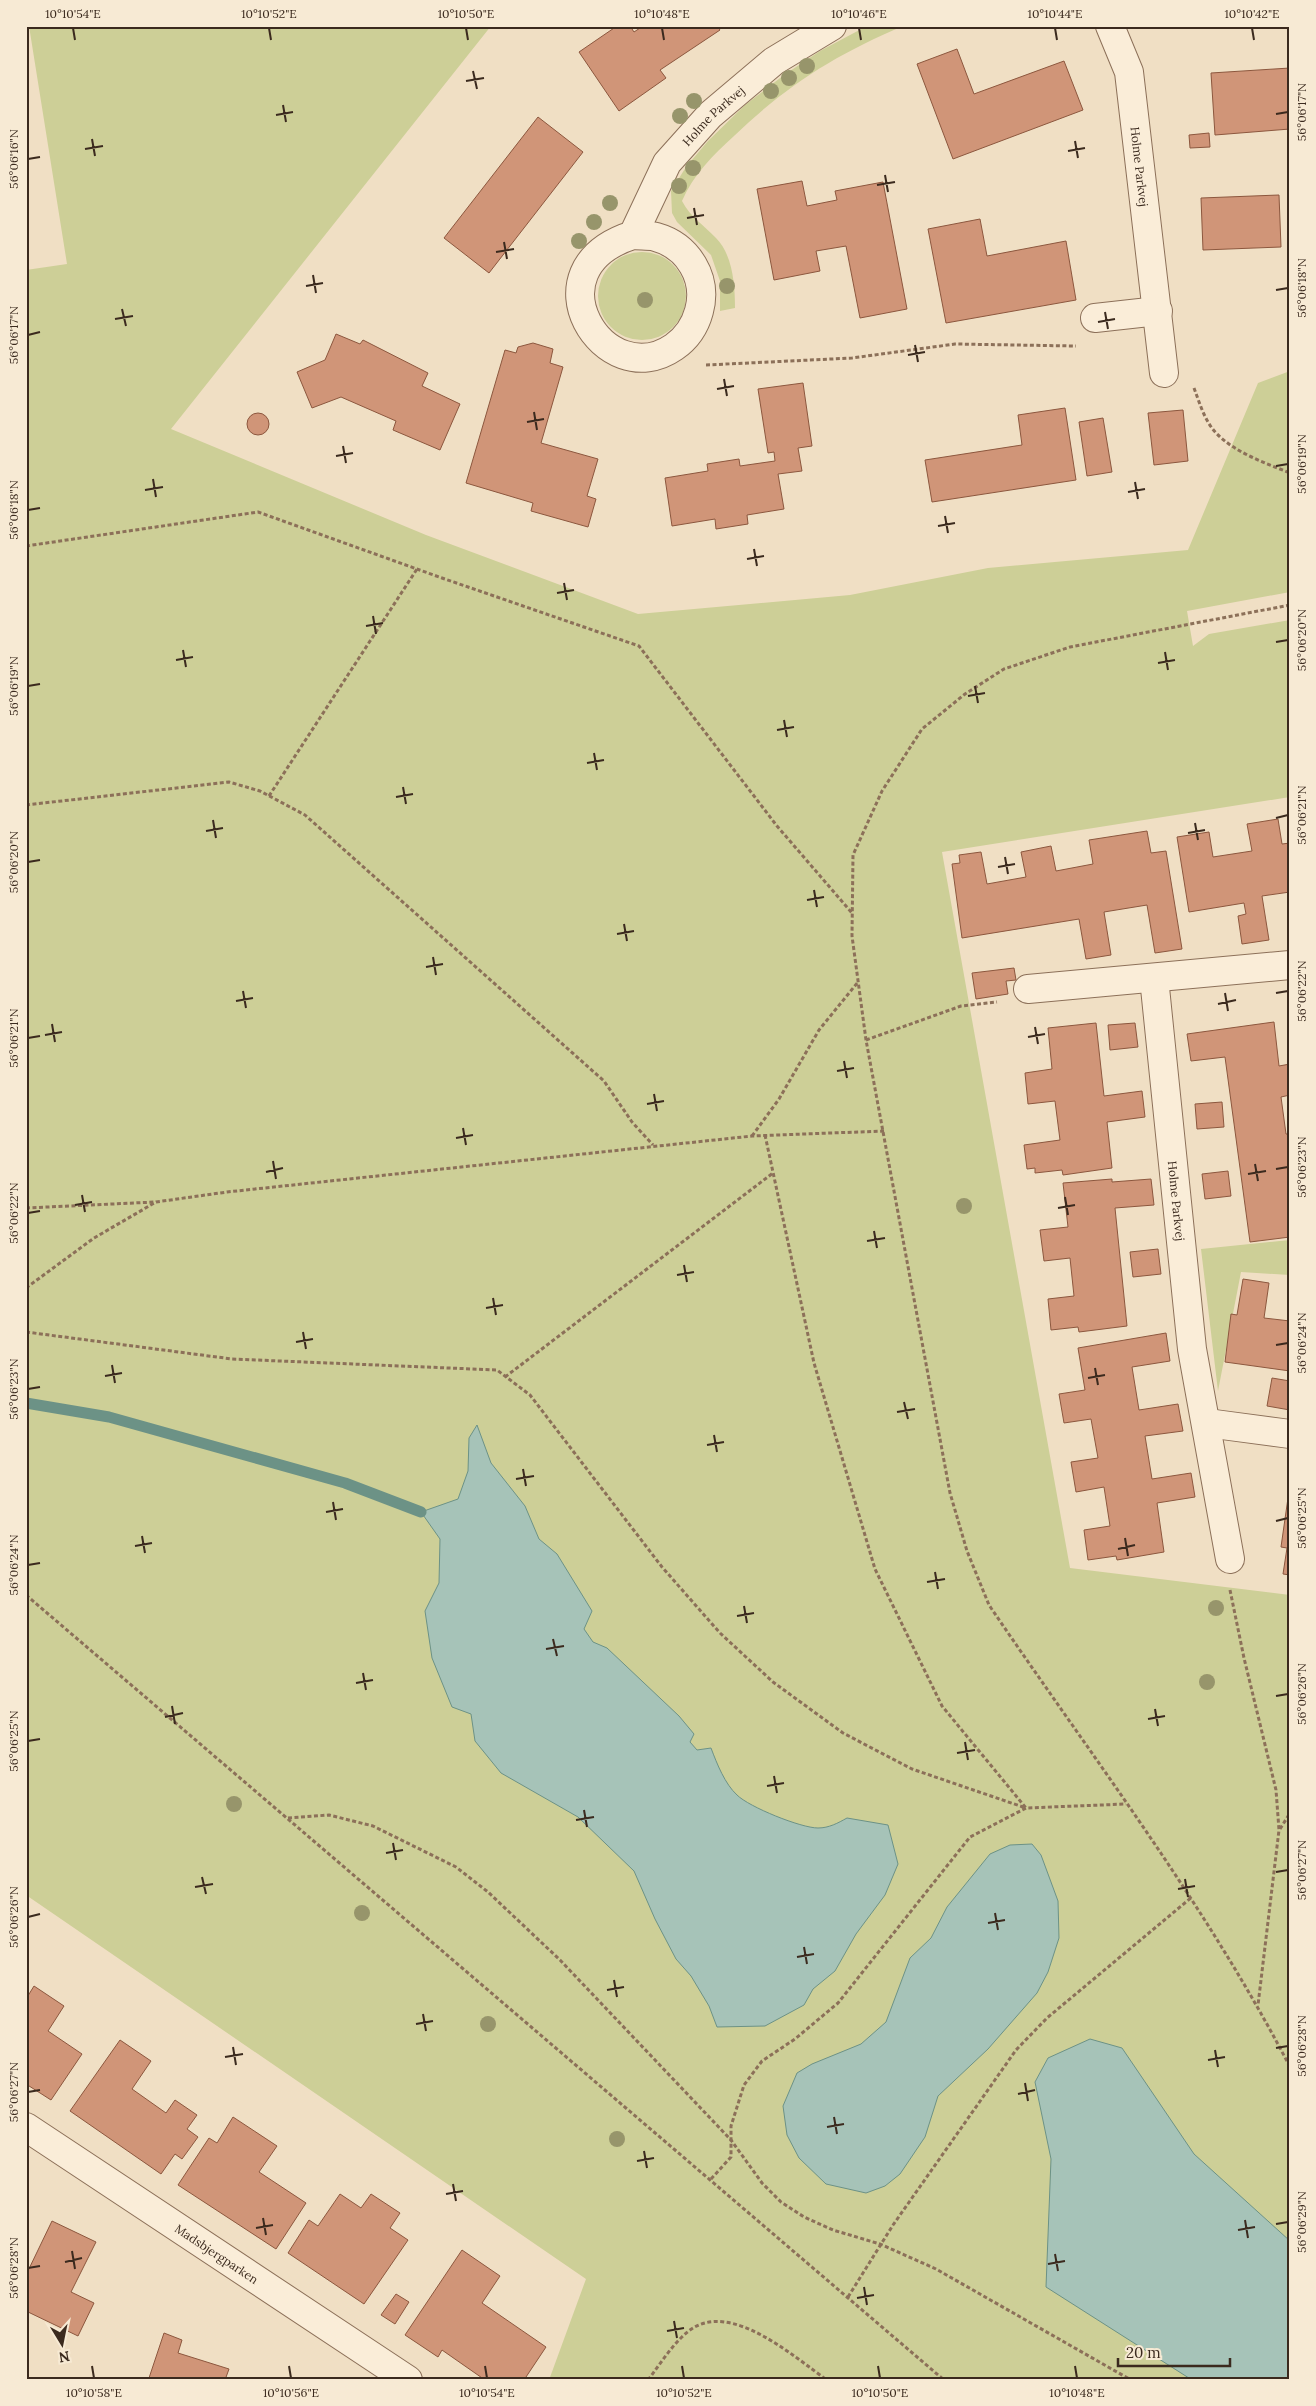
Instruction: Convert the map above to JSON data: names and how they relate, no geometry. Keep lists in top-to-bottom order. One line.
{"streets":{"street":["Holme Parkvej","Madsbjergparken"]},"scale_bar":"20 m","north":"bottom","coordinates":["10°10'54\"E","10°10'52\"E","10°10'50\"E","10°10'48\"E","10°10'46\"E","10°10'44\"E","10°10'42\"E","56°06'17\"N","56°06'16\"N","56°06'18\"N","56°06'19\"N","56°06'20\"N","56°06'21\"N","56°06'22\"N","56°06'23\"N","56°06'24\"N","56°06'25\"N","56°06'26\"N","56°06'27\"N","56°06'28\"N","56°06'29\"N","10°10'58\"E","10°10'56\"E"]}
